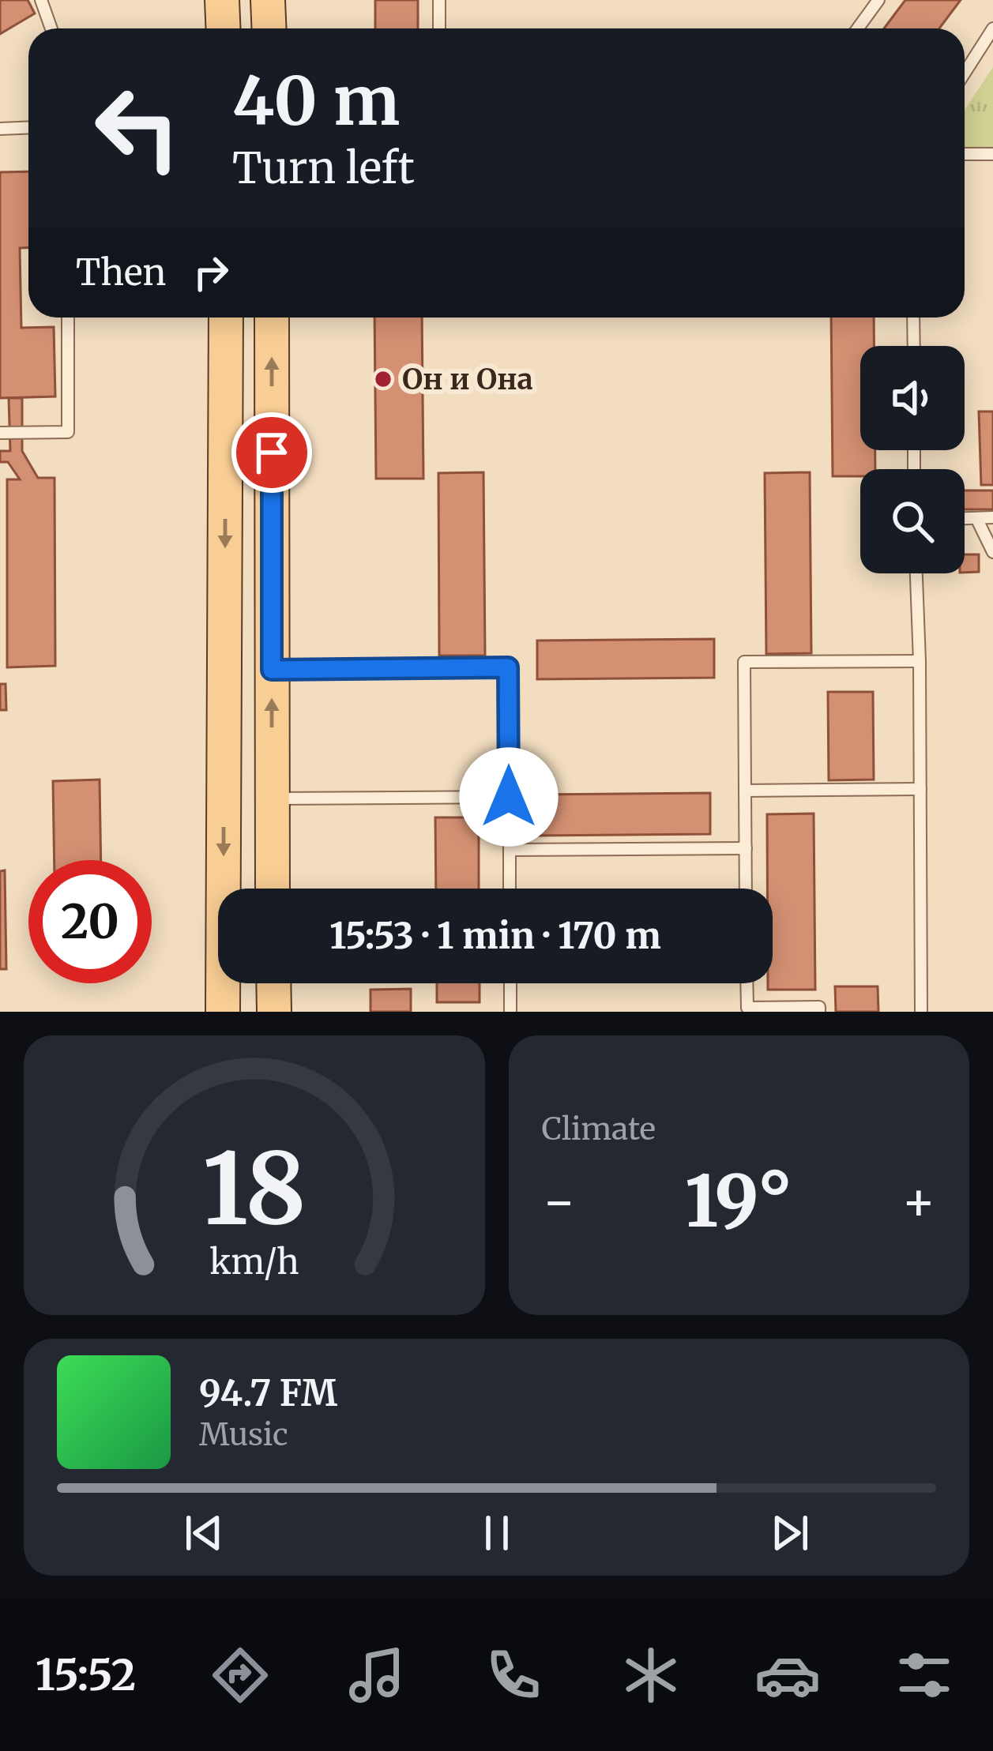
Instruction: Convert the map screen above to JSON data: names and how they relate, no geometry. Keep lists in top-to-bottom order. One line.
{"places":["Он и Она"],"page":{"turn":["40 m","Turn left"],"then":"Then","limit":"20","trip":"15:53 · 1 min · 170 m","tile":"Climate","heat":["−","19°","+"],"song":["94.7 FM","Music"],"tabs":"15:52","gauge":["18","km/h"]}}
